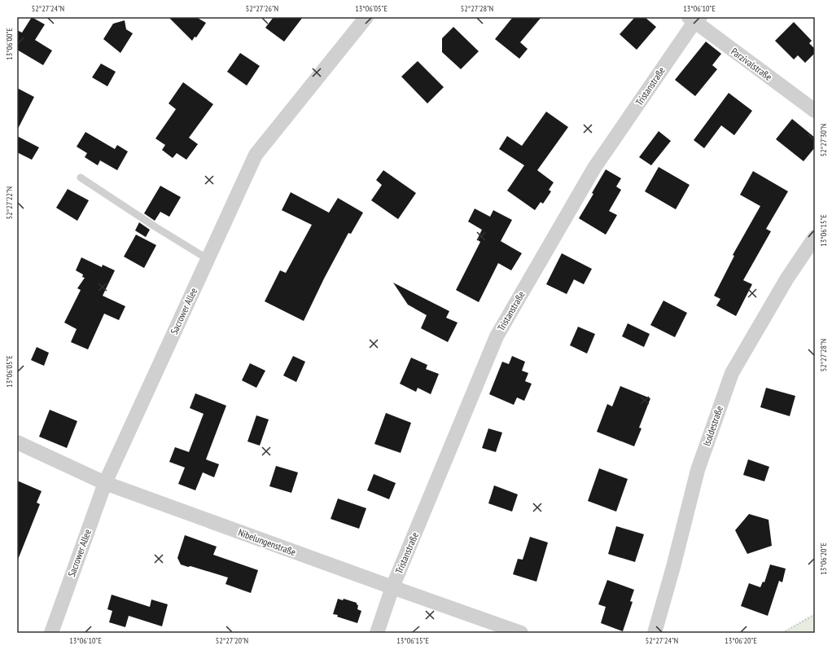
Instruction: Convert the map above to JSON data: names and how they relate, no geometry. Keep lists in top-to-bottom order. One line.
{"streets":{"street":["Parzivalstraße","Tristanstraße","Sacrower Allee","Isoldestraße","Nibelungenstraße"]},"crossings":[["Parzivalstraße","Tristanstraße"],["Tristanstraße","Nibelungenstraße"],["Sacrower Allee","Nibelungenstraße"]],"coordinates":["52°27'24\"N","52°27'26\"N","13°06'05\"E","52°27'28\"N","13°06'10\"E","13°06'00\"E","52°27'30\"N","52°27'22\"N","13°06'15\"E","13°06'20\"E","52°27'20\"N"]}
